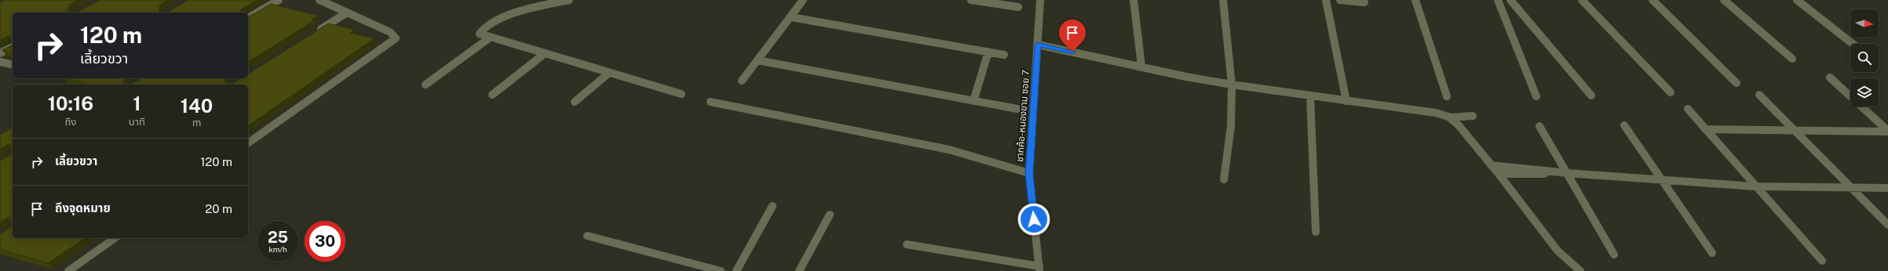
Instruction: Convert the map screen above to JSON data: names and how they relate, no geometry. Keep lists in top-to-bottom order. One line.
{"streets":{"street":["ชากค้อ-หนองขาม ซอย 7"]},"north":"right","page":{"turn":["120 m","เลี้ยวขวา"],"eta":["10:16","ถึง","1","นาที","140","m"],"list":[{"name":"เลี้ยวขวา","value":"120 m"},{"name":"ถึงจุดหมาย","value":"20 m"}],"speed":"25 km/h","limit":"30"}}
